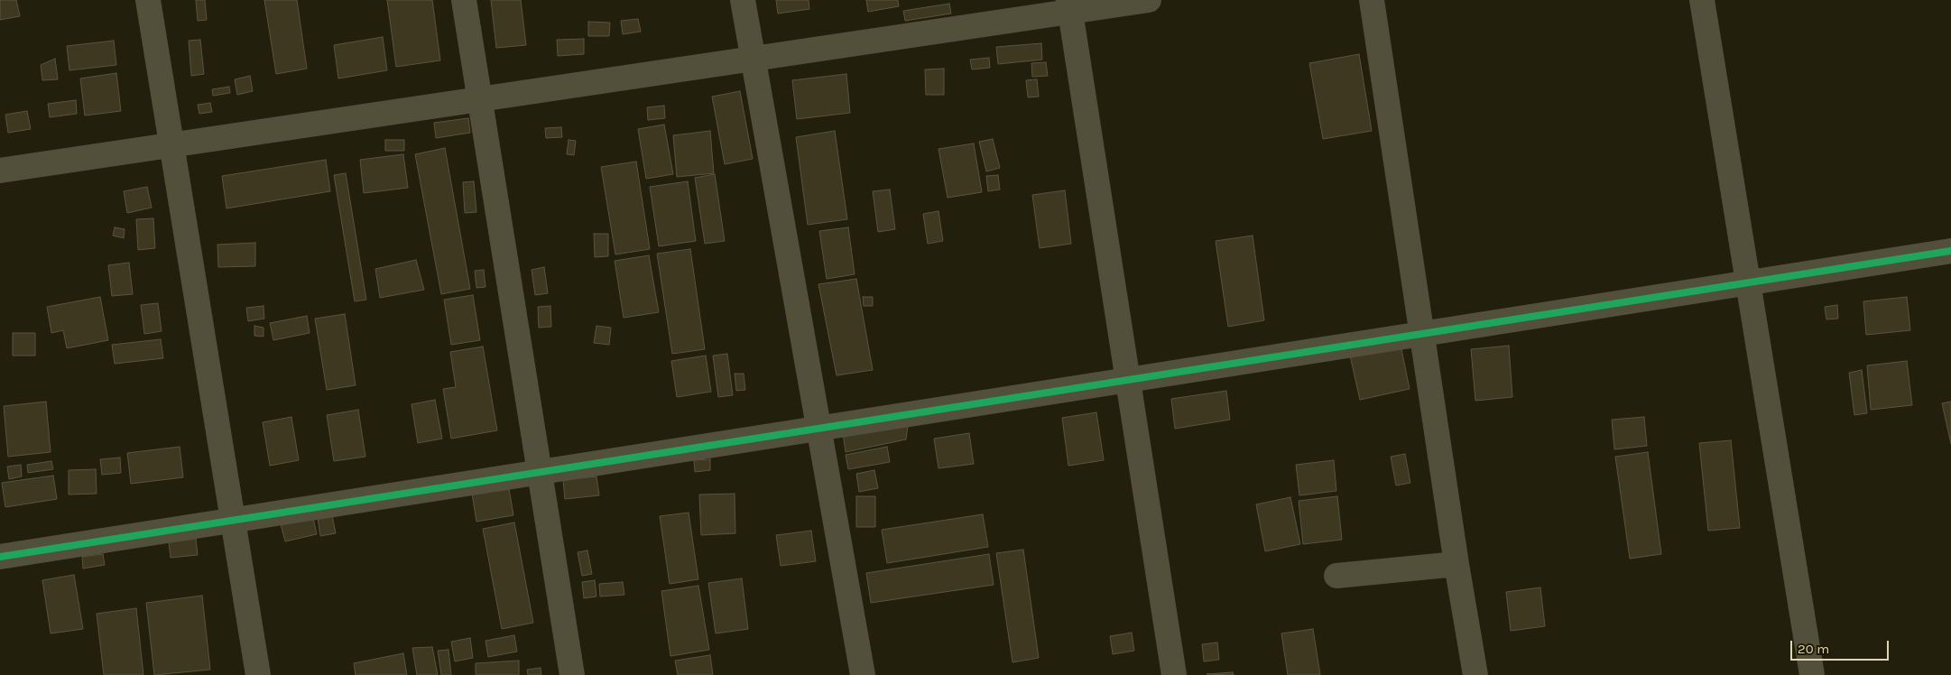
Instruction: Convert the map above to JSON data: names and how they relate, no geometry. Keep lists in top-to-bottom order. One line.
{"scale_bar":"20 m"}
